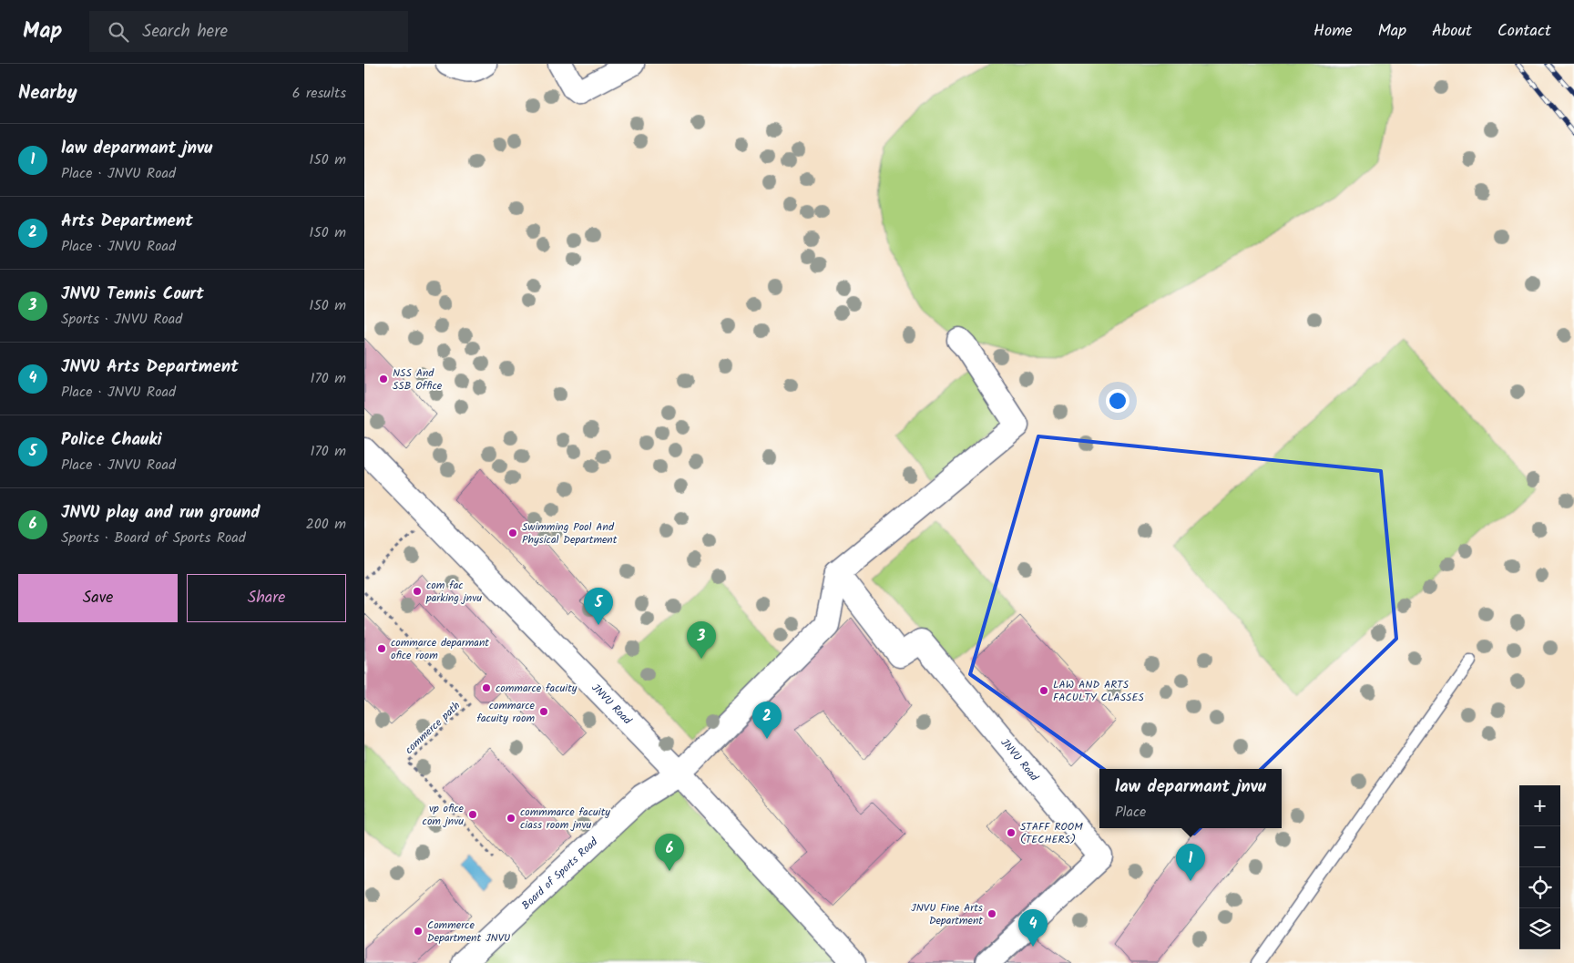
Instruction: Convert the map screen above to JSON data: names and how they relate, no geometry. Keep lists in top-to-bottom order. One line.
{"streets":{"street":["JNVU Road","Board of Sports Road"],"path":["commerce path"]},"crossings":[["JNVU Road","Board of Sports Road"]],"places":["NSS And SSB Office","Swimming Pool And Physical Department","com fac parking jnvu","commarce deparmant ofice room","commarce facuity","LAW AND ARTS FACULTY CLASSES","commarce facuity room","vp ofice com jnvu","commmarce facuity ciass room jnvu","STAFF ROOM (TECHERS)","JNVU Fine Arts Department","Commerce Department JNVU"],"page":{"header":"Map","search":"Search here","nav":["Home","Map","About","Contact"],"heading":["Nearby","6 results"],"list":[{"mark":"1","name":"law deparmant jnvu","note":"Place · JNVU Road","value":"150 m"},{"mark":"2","name":"Arts Department","note":"Place · JNVU Road","value":"150 m"},{"mark":"3","name":"JNVU Tennis Court","note":"Sports · JNVU Road","value":"150 m"},{"mark":"4","name":"JNVU Arts Department","note":"Place · JNVU Road","value":"170 m"},{"mark":"5","name":"Police Chauki","note":"Place · JNVU Road","value":"170 m"},{"mark":"6","name":"JNVU play and run ground","note":"Sports · Board of Sports Road","value":"200 m"}],"buttons":["Save","Share"],"pins":["5","3","2","6","1","4"],"popup":["law deparmant jnvu","Place"],"map_buttons":["+","−"]}}
